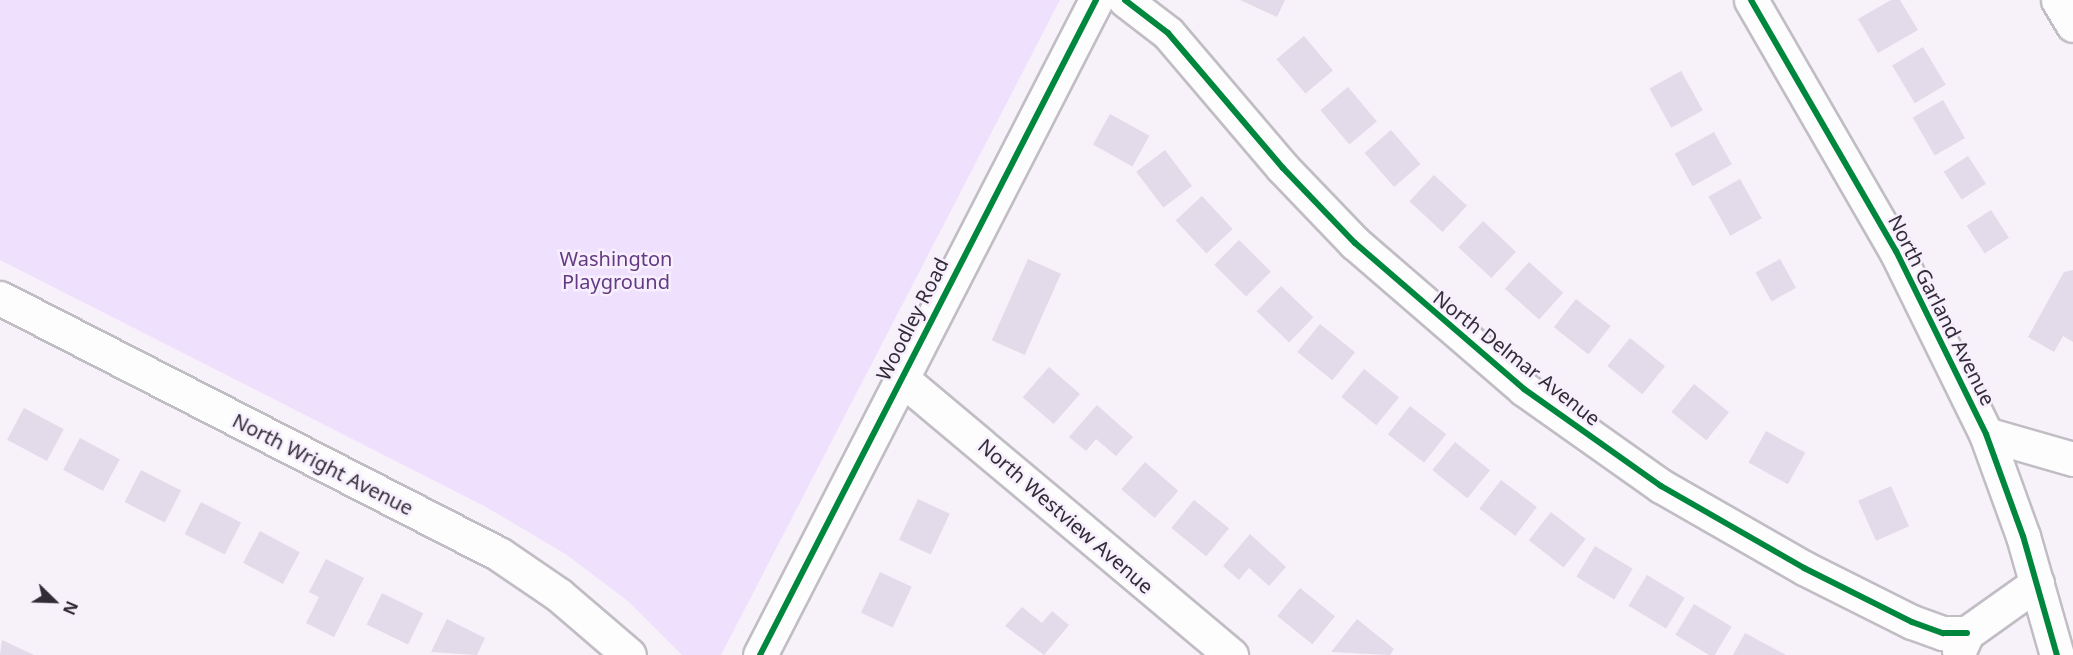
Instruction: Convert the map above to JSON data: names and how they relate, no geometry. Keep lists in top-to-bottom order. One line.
{"streets":{"street":["North Garland Avenue","Woodley Road","North Delmar Avenue","North Wright Avenue","North Westview Avenue"]},"crossings":[["Woodley Road","North Westview Avenue"]],"parks":["Washington Playground"],"north":"bottom right"}
